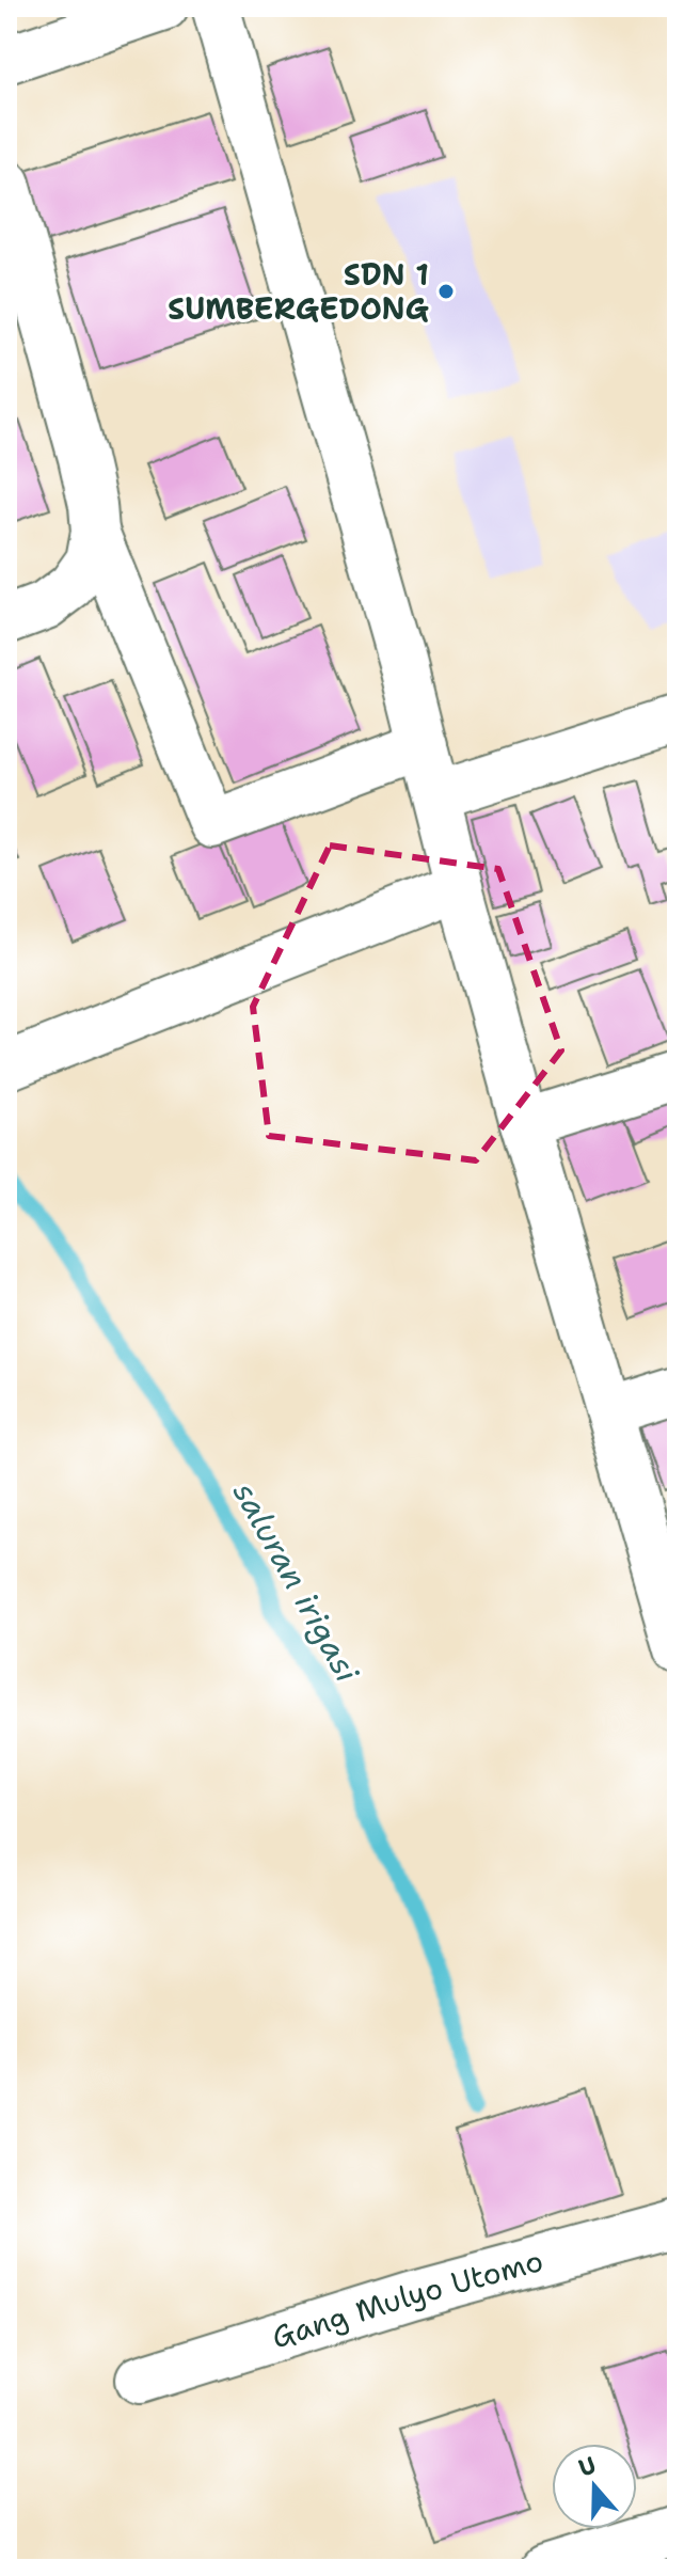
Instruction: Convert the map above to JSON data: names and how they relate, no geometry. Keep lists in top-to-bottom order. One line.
{"streets":{"street":["Gang Mulyo Utomo"]},"water":["saluran irigasi"],"places":["SDN 1 SUMBERGEDONG"],"north":"top"}
